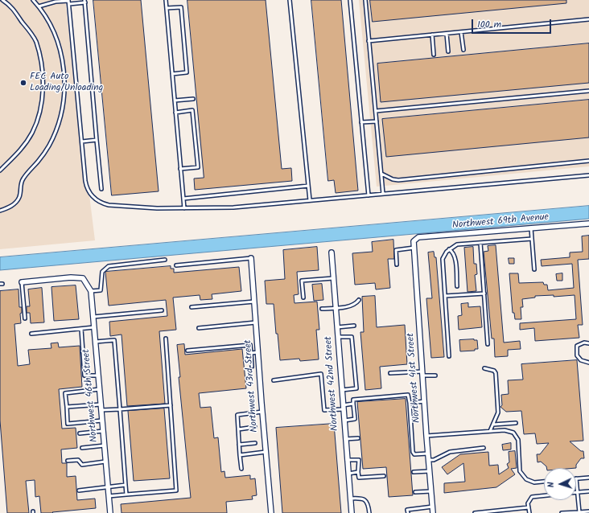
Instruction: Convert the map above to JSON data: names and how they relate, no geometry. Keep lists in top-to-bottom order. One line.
{"streets":{"street":["Northwest 69th Avenue","Northwest 41st Street","Northwest 42nd Street","Northwest 43rd Street","Northwest 46th Street"]},"crossings":[["Northwest 69th Avenue","Northwest 41st Street"]],"places":["FEC Auto Loading/Unloading"],"scale_bar":"100 m","north":"left"}
